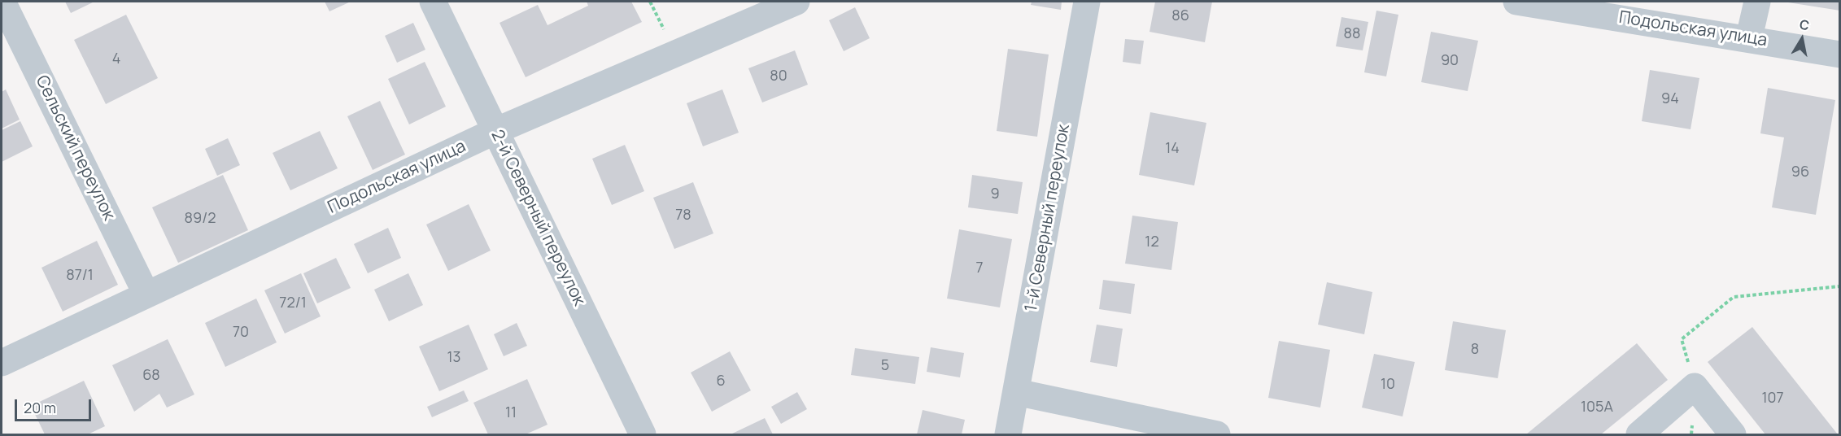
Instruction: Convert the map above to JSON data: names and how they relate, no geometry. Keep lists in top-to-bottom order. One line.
{"streets":{"street":["Подольская улица","Сельский переулок","2-й Северный переулок","1-й Северный переулок"]},"crossings":[["Подольская улица","Сельский переулок"],["Подольская улица","2-й Северный переулок"]],"house_numbers":["86","88","4","90","80","94","14","96","9","78","89/2","12","7","87/1","72/1","70","8","13","5","68","6","10","107","105А","11"],"scale_bar":"20 m","north":"top"}
